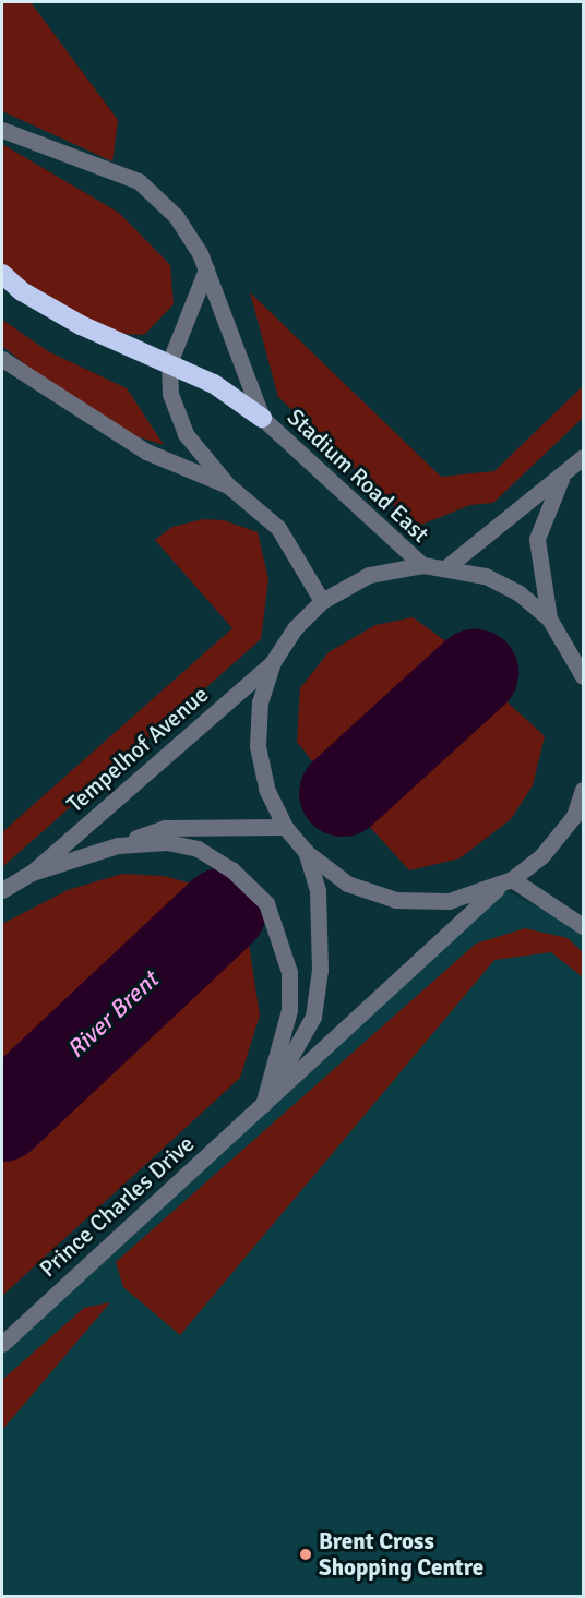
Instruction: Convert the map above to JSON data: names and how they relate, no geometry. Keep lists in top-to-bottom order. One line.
{"streets":{"street":["Stadium Road East","Tempelhof Avenue","Prince Charles Drive"]},"crossings":[["Tempelhof Avenue","Prince Charles Drive"]],"water":["River Brent"],"places":["Brent Cross Shopping Centre"]}
